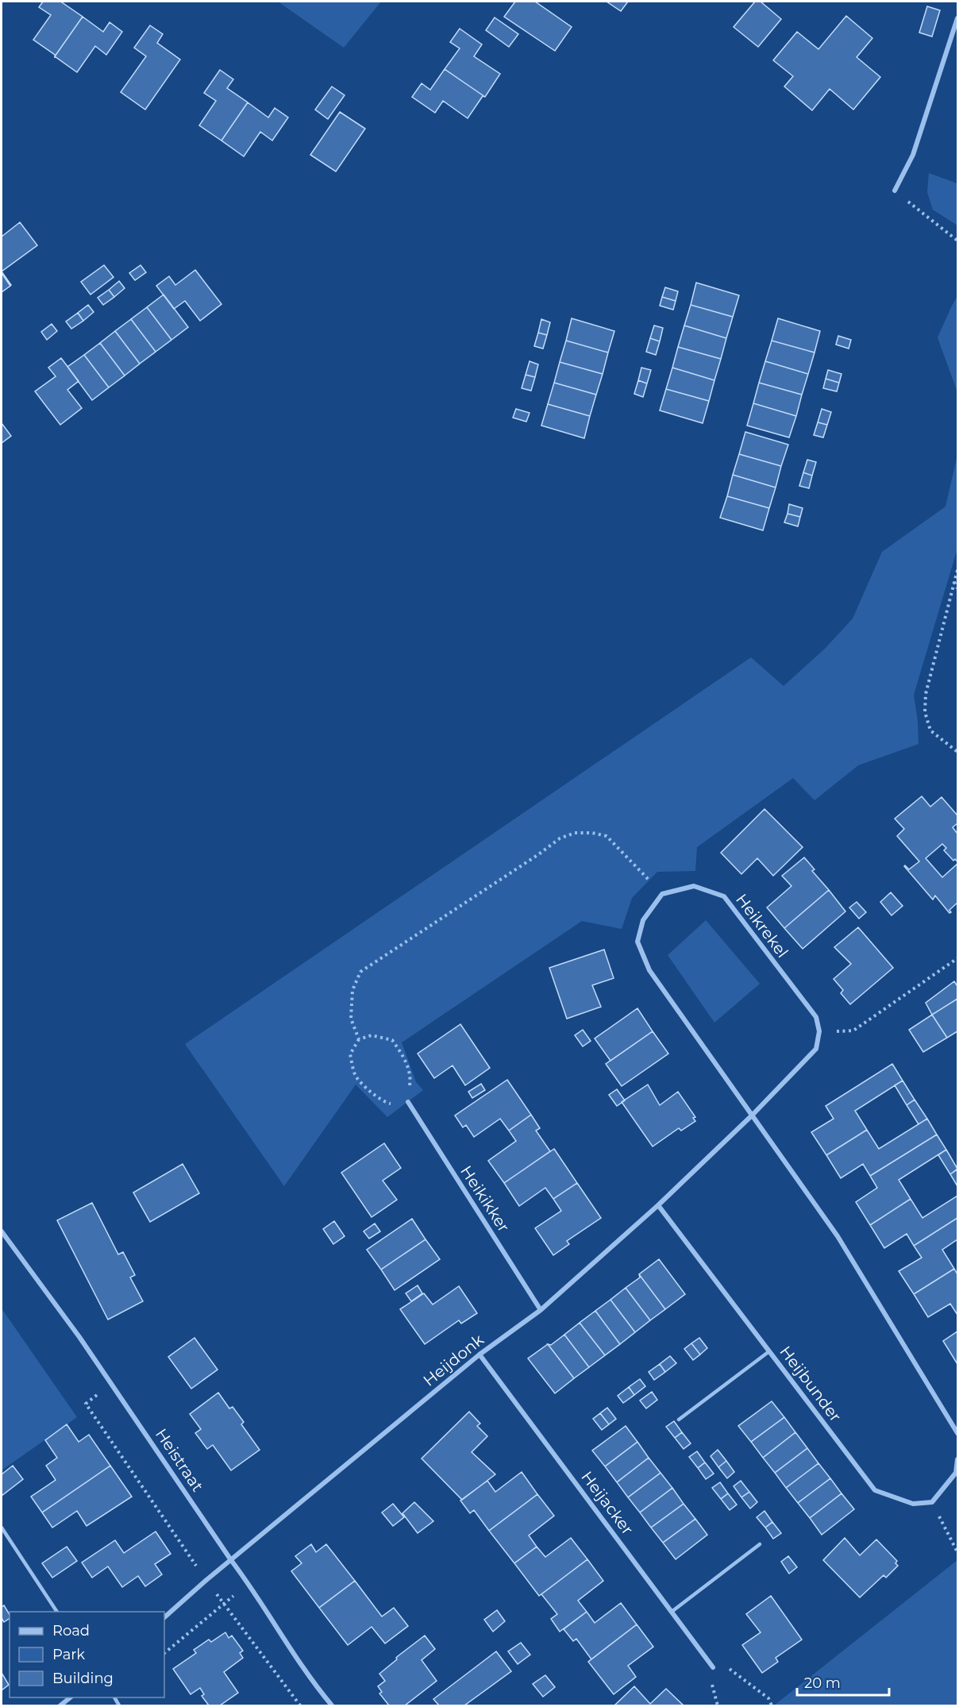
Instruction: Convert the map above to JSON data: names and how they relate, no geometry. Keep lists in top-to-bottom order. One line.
{"streets":{"street":["Heikrekel","Heikikker","Heijdonk","Heijbunder","Heistraat","Heijacker"]},"crossings":[["Heikikker","Heijdonk"],["Heijdonk","Heijbunder"],["Heijdonk","Heistraat"],["Heijdonk","Heijacker"]],"legend":["Road","Park","Building"],"scale_bar":"20 m"}
